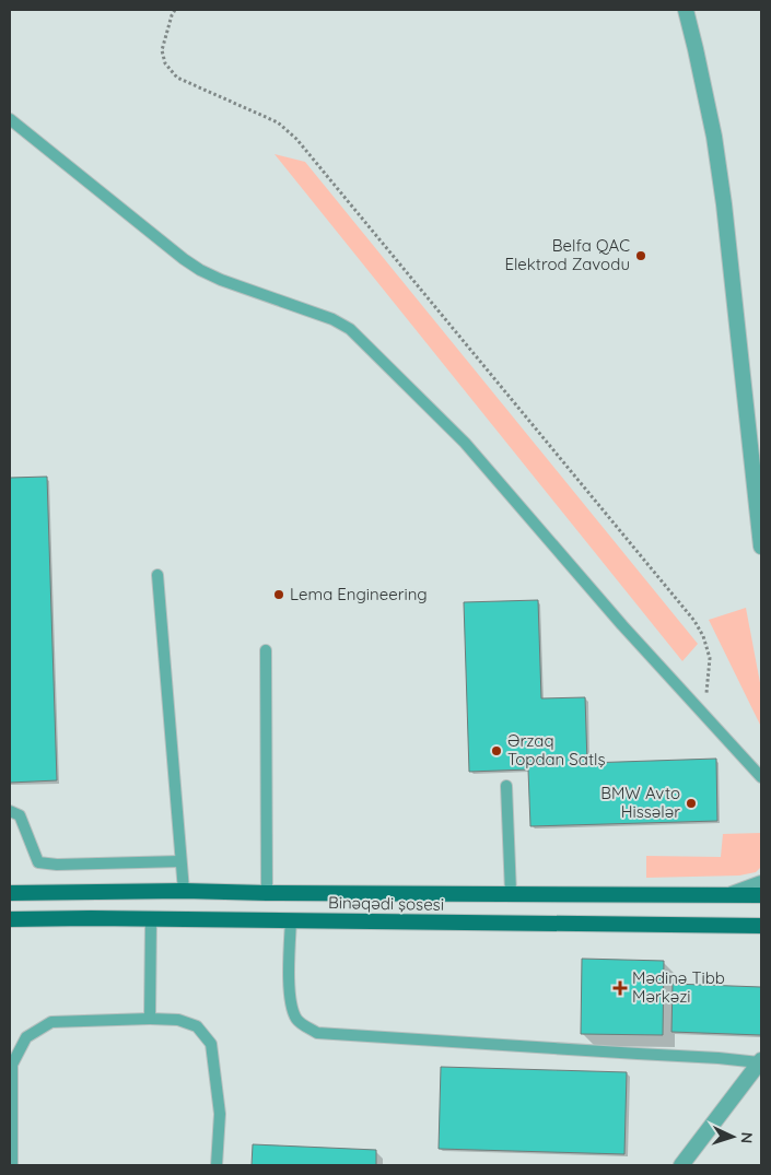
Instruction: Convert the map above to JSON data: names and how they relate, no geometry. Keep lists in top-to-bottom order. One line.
{"streets":{"main road":["Binəqədi şosesi"]},"places":{"other":["Belfa QAC Elektrod Zavodu","Lema Engineering","Ərzaq Topdan Satlş","BMW Avto Hissələr"],"health":["Mədinə Tibb Mərkəzi"]},"north":"right"}
